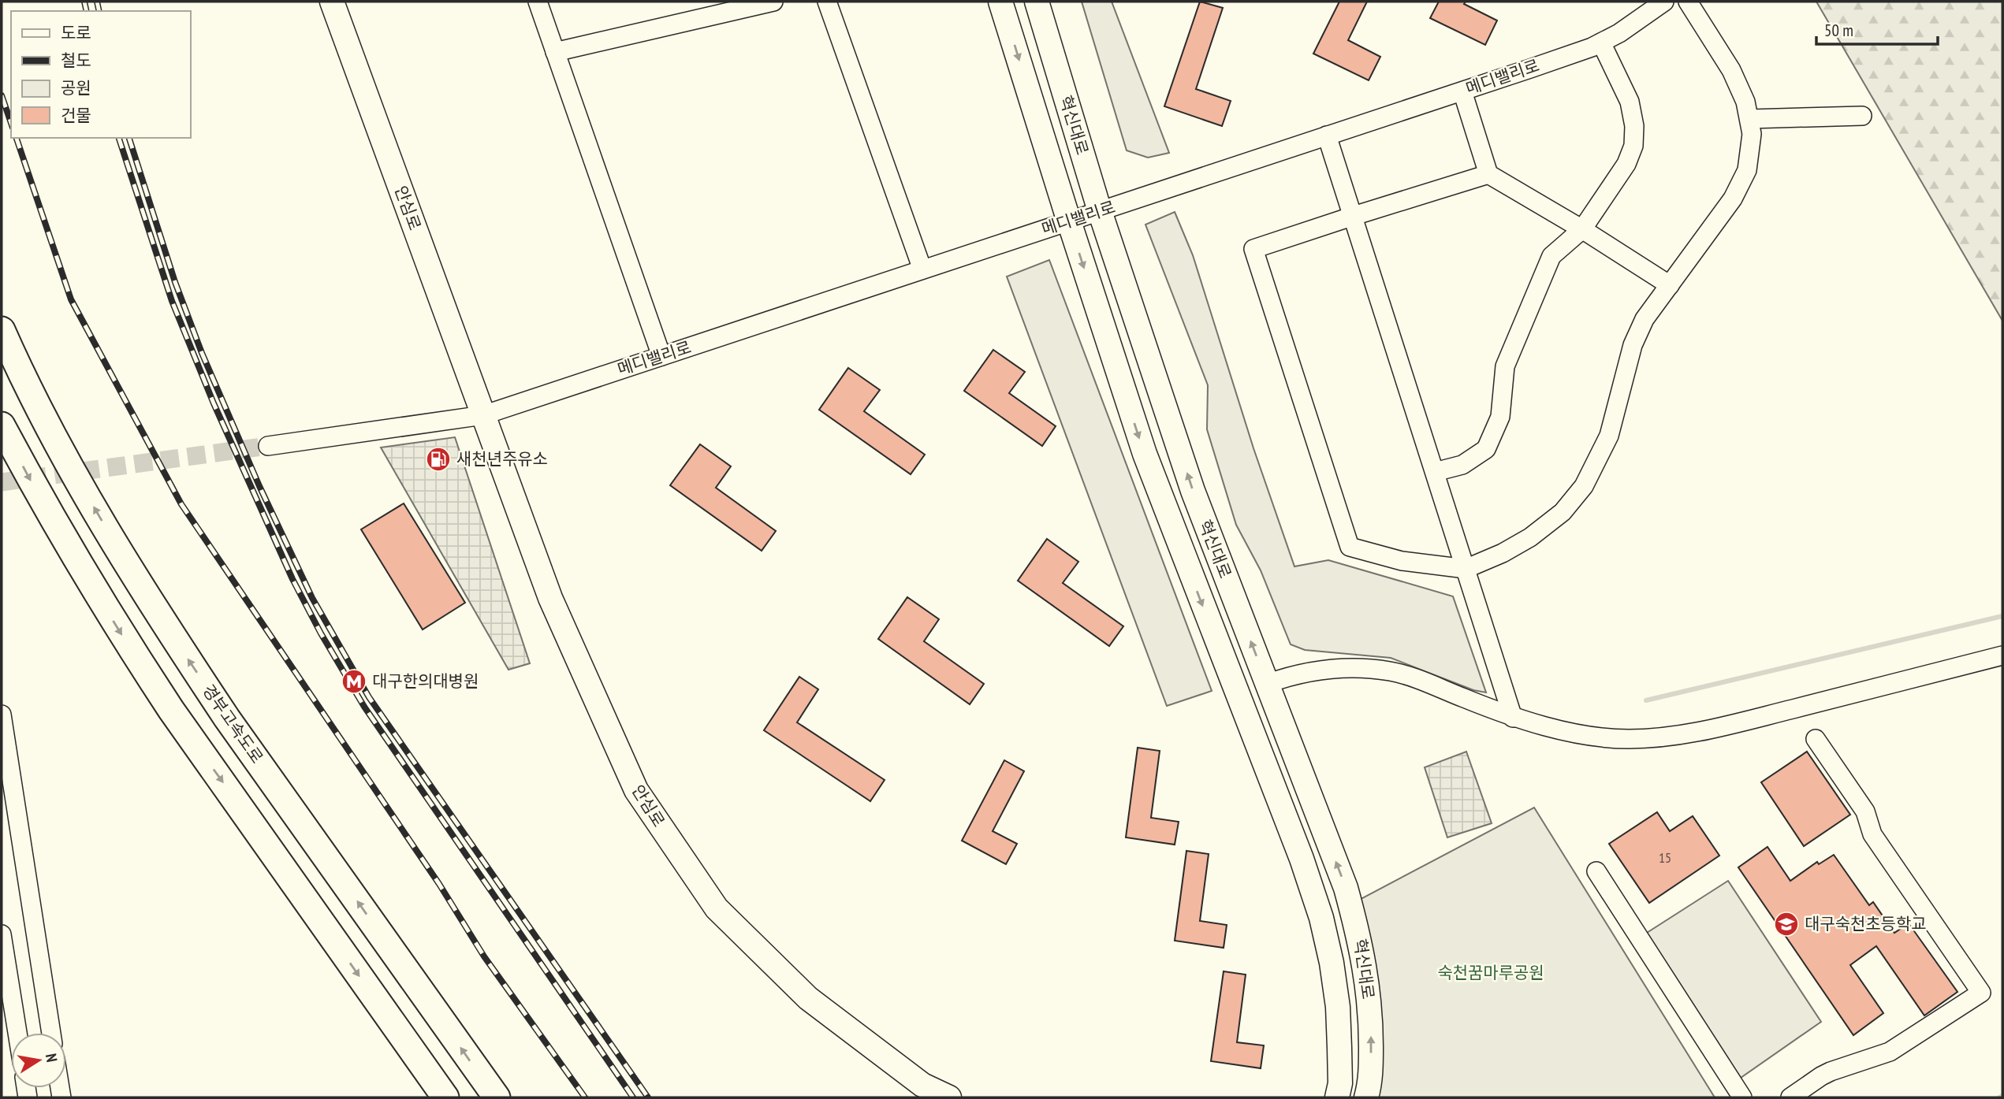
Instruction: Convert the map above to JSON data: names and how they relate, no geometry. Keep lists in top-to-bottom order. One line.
{"streets":{"highway":["경부고속도로"],"main road":["혁신대로","안심로"],"street":["메디밸리로"]},"crossings":[["메디밸리로","혁신대로"],["메디밸리로","안심로"]],"parks":["숙천꿈마루공원"],"places":{"fuel station":["새천년주유소"],"metro station":["대구한의대병원"],"school or university":["대구숙천초등학교"]},"house_numbers":["15"],"legend":["도로","철도","공원","건물"],"scale_bar":"50 m","north":"right"}
